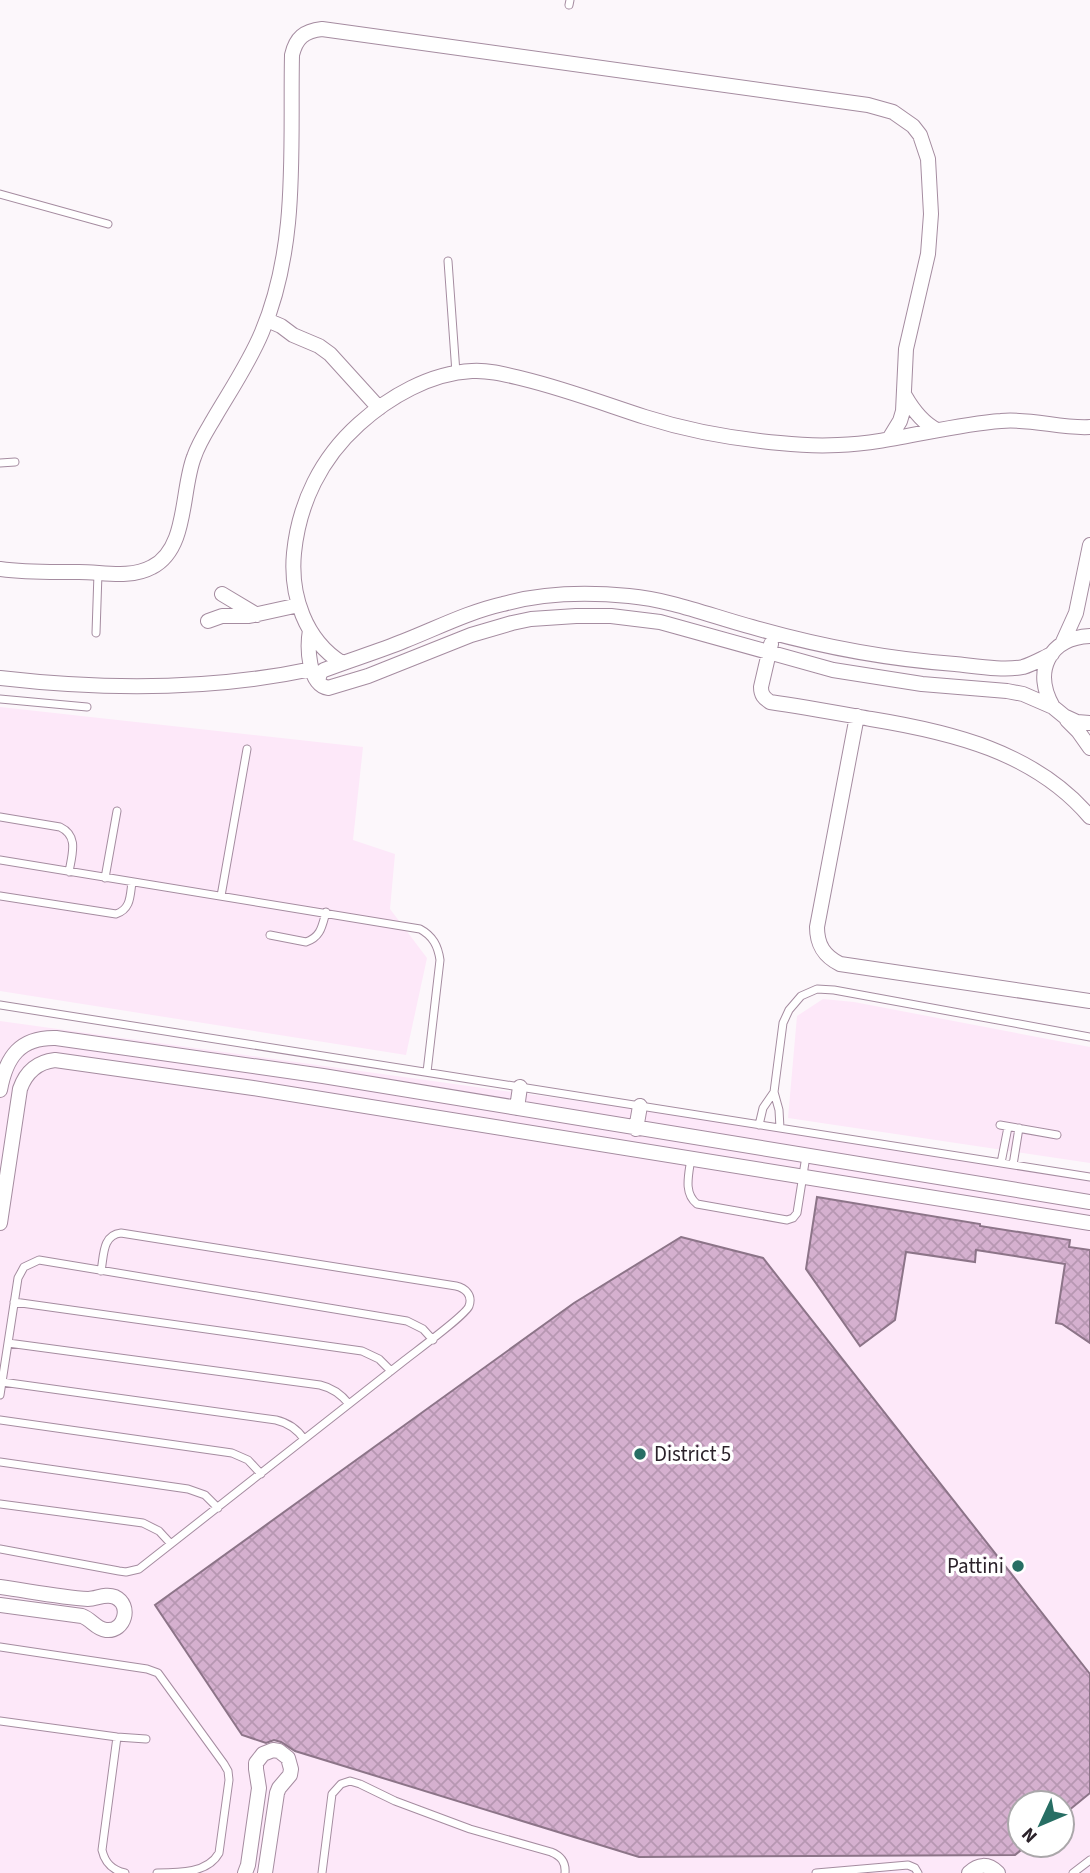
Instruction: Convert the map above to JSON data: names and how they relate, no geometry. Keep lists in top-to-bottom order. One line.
{"places":["District 5","Pattini"],"north":"bottom left"}
